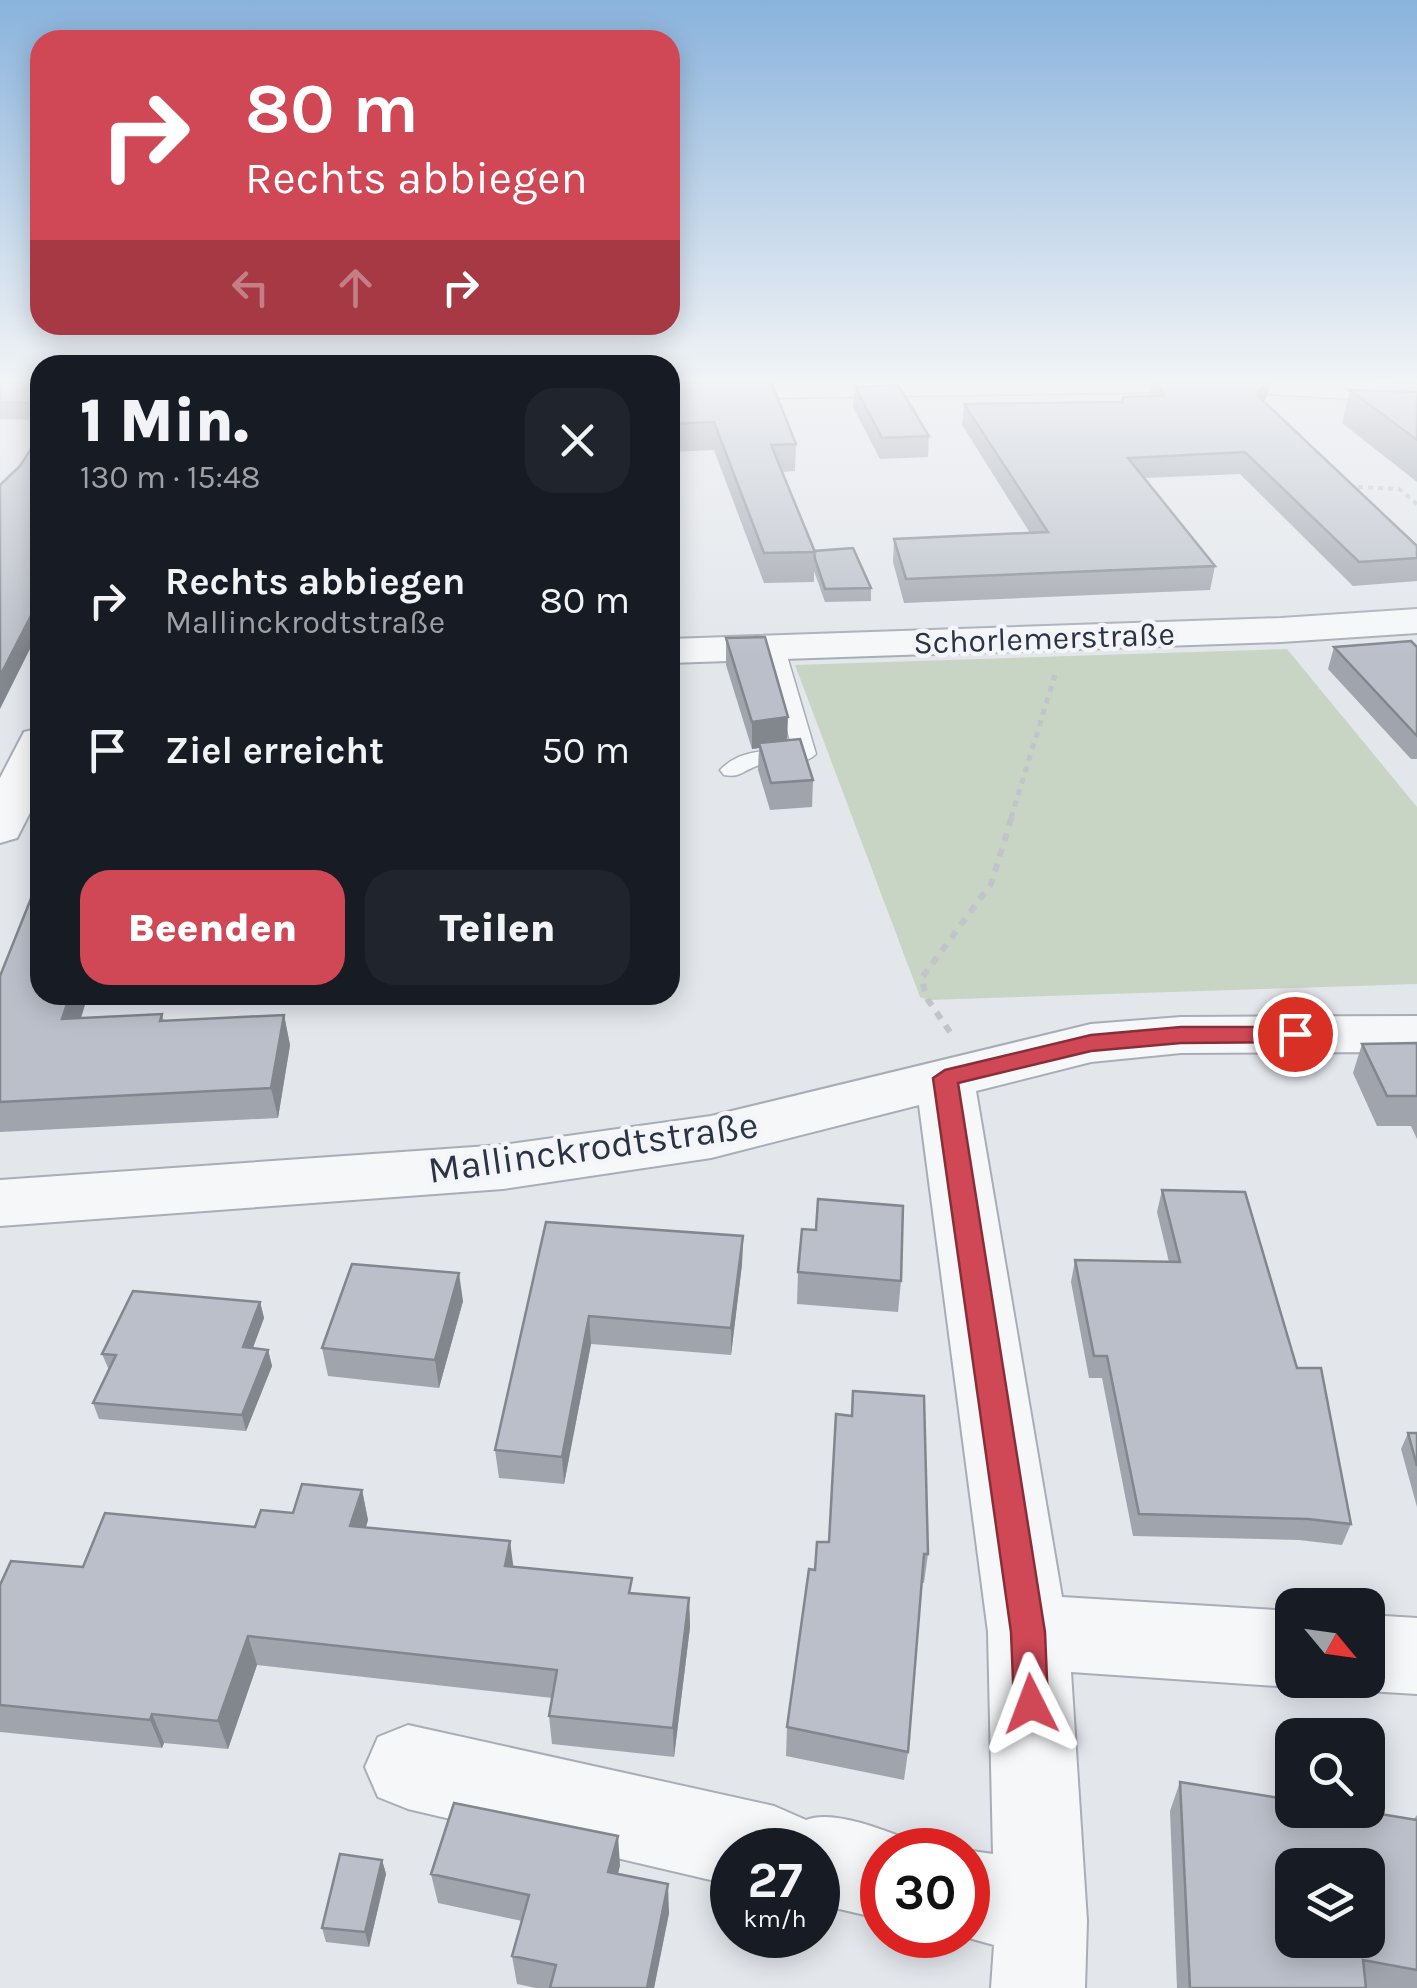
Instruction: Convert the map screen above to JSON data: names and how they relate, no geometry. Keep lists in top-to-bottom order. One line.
{"streets":{"street":["Schorlemerstraße","Mallinckrodtstraße"]},"north":"bottom right","page":{"turn":["80 m","Rechts abbiegen"],"heading":["1 Min.","130 m · 15:48"],"list":[{"name":"Rechts abbiegen","note":"Mallinckrodtstraße","value":"80 m"},{"name":"Ziel erreicht","value":"50 m"}],"buttons":["Beenden","Teilen"],"speed":"27 km/h","limit":"30"}}
